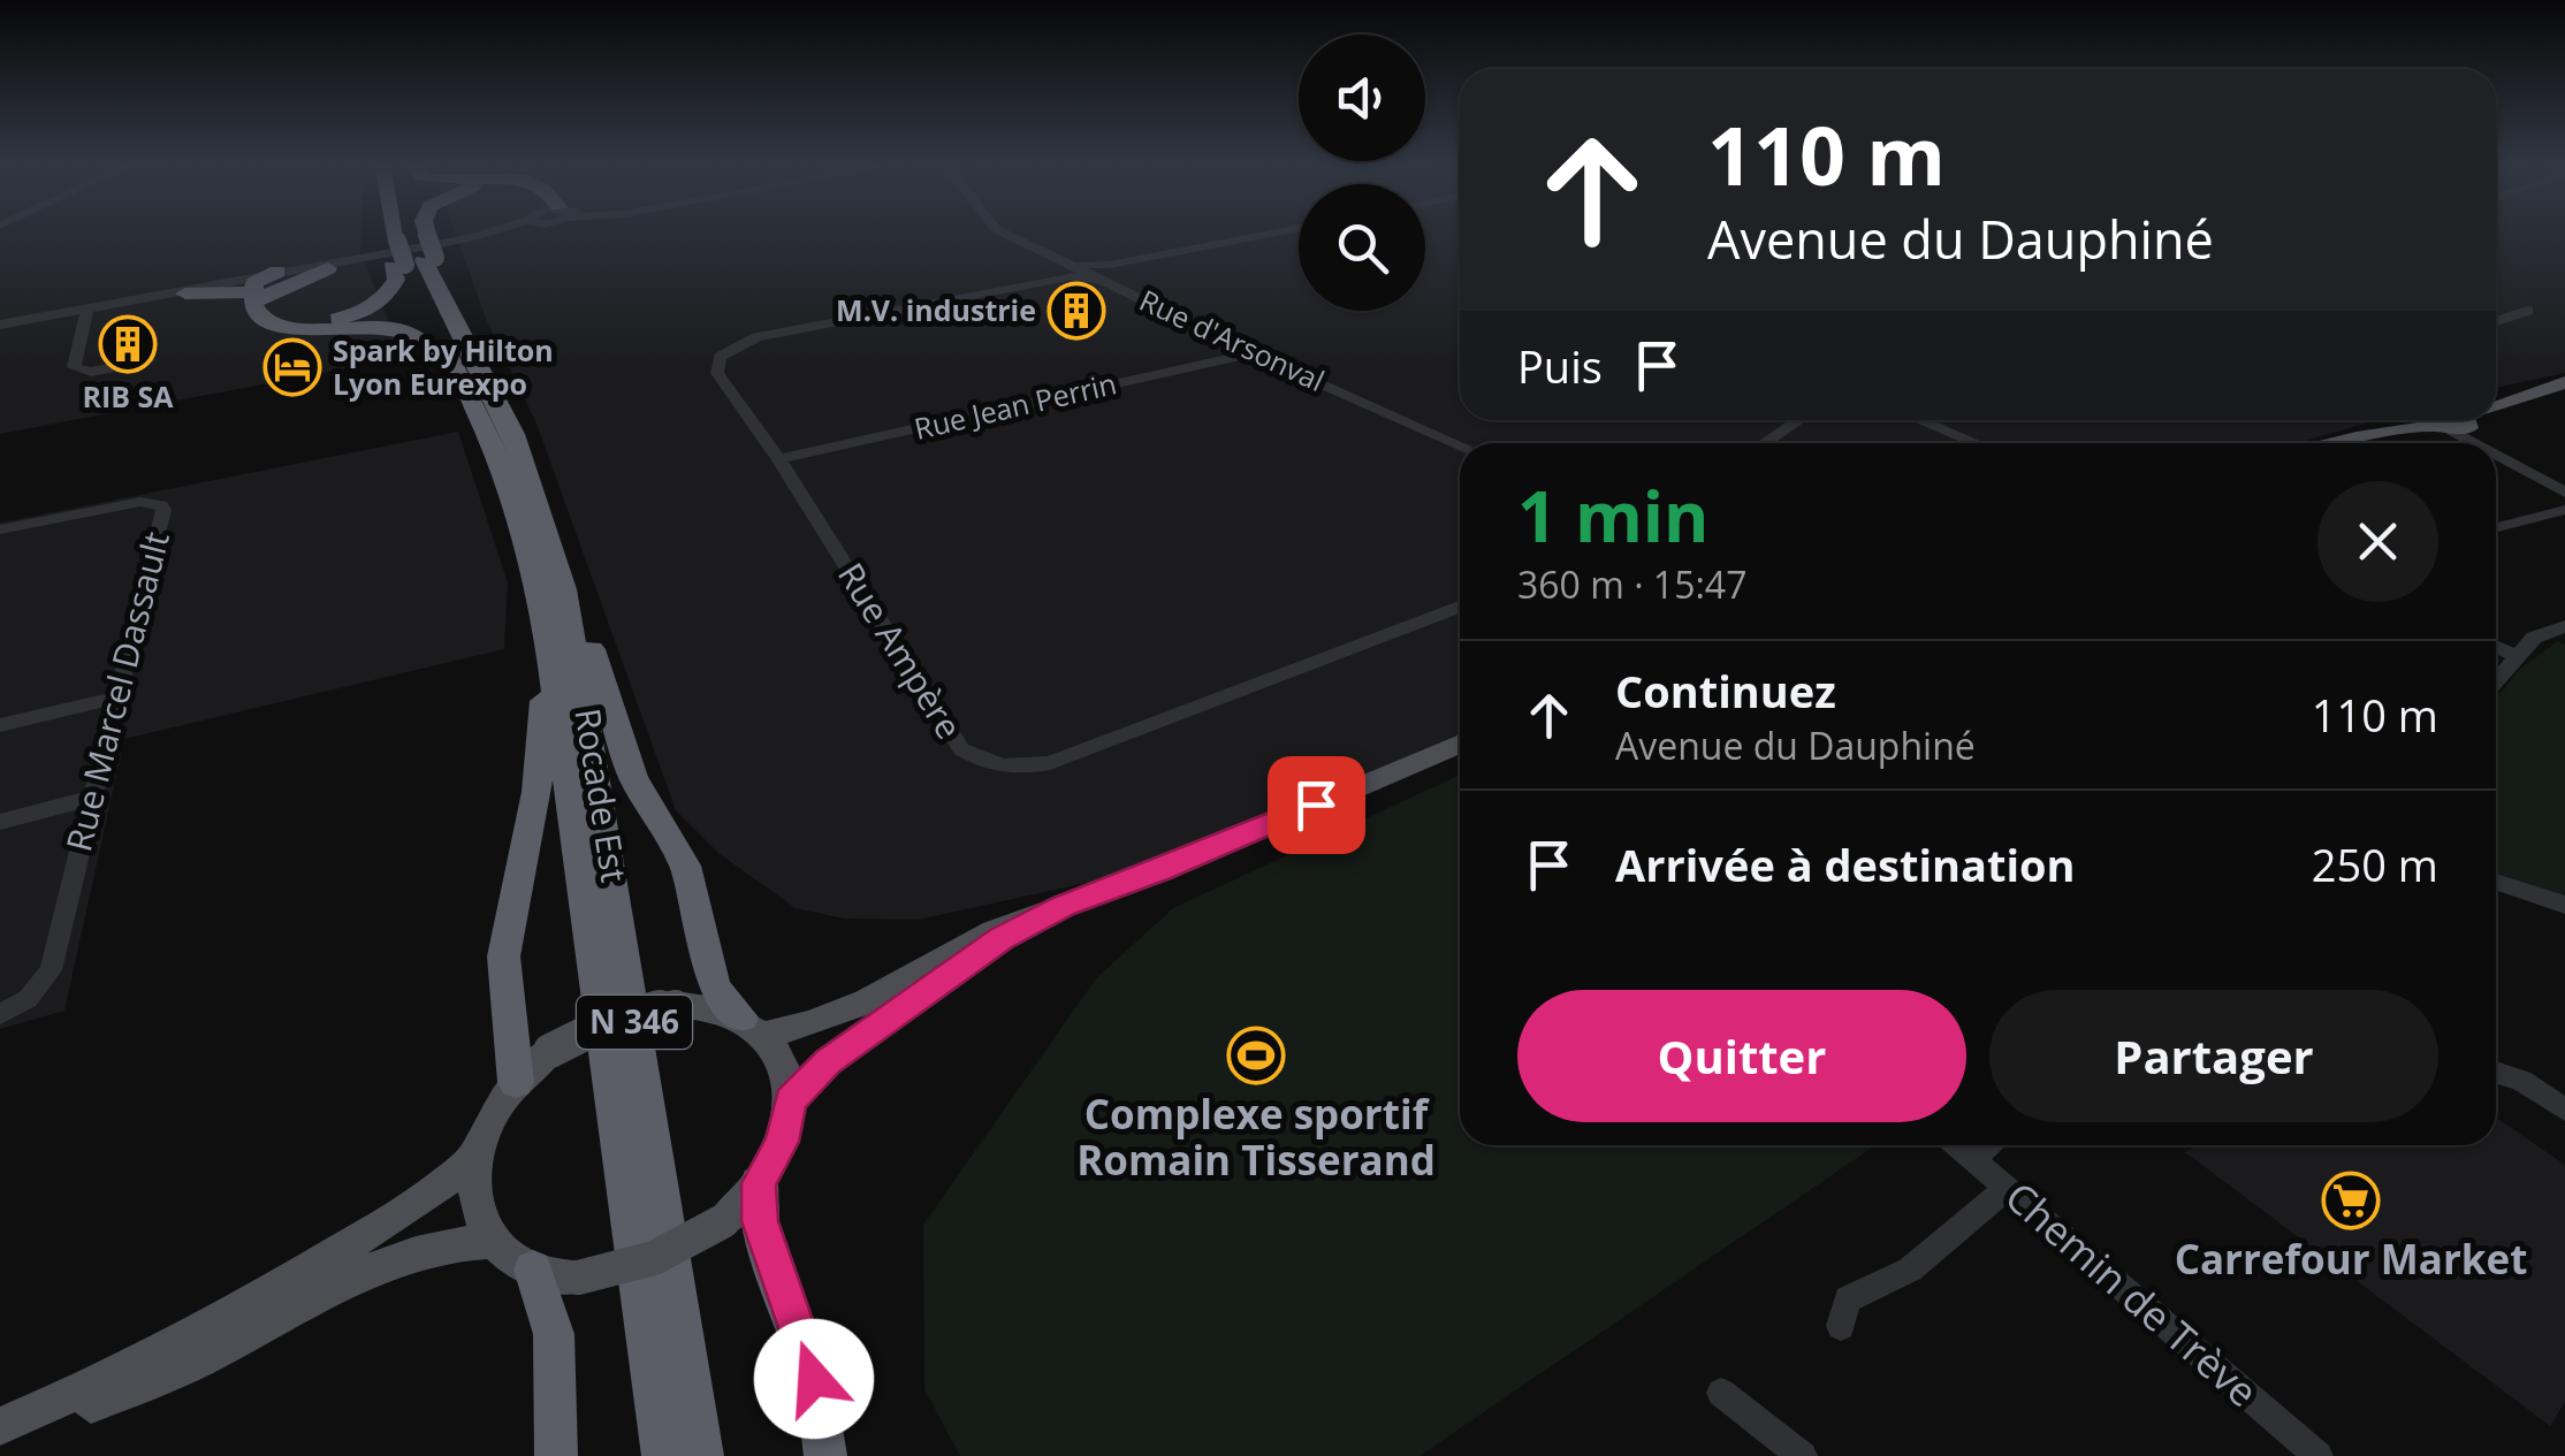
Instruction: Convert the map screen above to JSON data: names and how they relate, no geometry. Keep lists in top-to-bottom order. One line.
{"streets":{"highway":["Rocade Est","N 346"],"street":["Rue d'Arsonval","Rue Jean Perrin","Rue Ampère","Rue Marcel Dassault","Chemin de Trève"]},"crossings":[["Rue d'Arsonval","Rue Jean Perrin"],["Rue d'Arsonval","Rue Ampère"],["Rue Jean Perrin","Rue Ampère"]],"places":{"building":["M.V. industrie","RIB SA"],"hotel":["Spark by Hilton Lyon Eurexpo"],"sports":["Complexe sportif Romain Tisserand"],"supermarket":["Carrefour Market"]},"page":{"turn":["110 m","Avenue du Dauphiné"],"then":"Puis","heading":["1 min","360 m · 15:47"],"list":[{"name":"Continuez","note":"Avenue du Dauphiné","value":"110 m"},{"name":"Arrivée à destination","value":"250 m"}],"buttons":["Quitter","Partager"]}}
